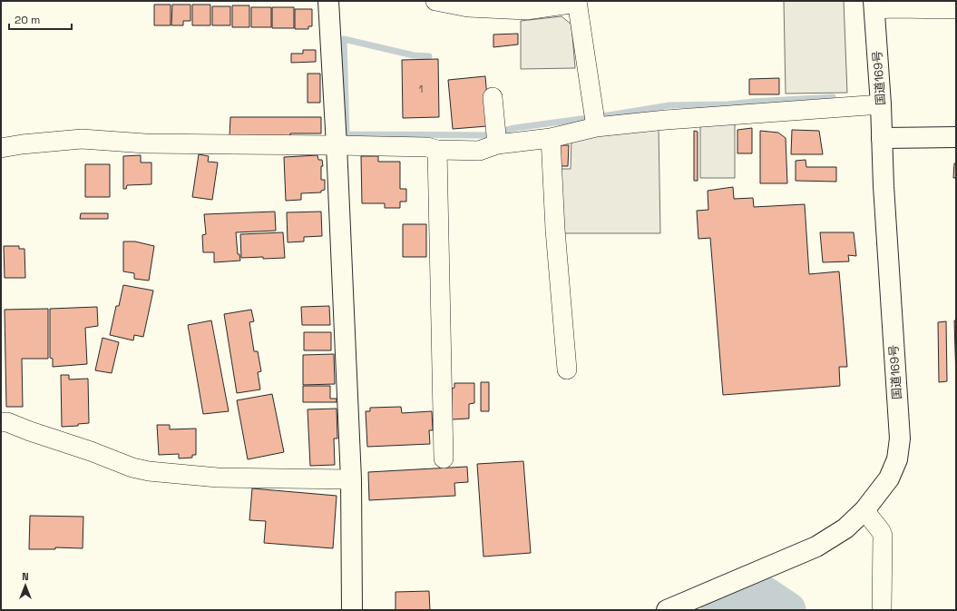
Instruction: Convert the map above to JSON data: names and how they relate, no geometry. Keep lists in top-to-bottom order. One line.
{"streets":{"main road":["国道169号"]},"house_numbers":["1"],"scale_bar":"20 m","north":"top"}
